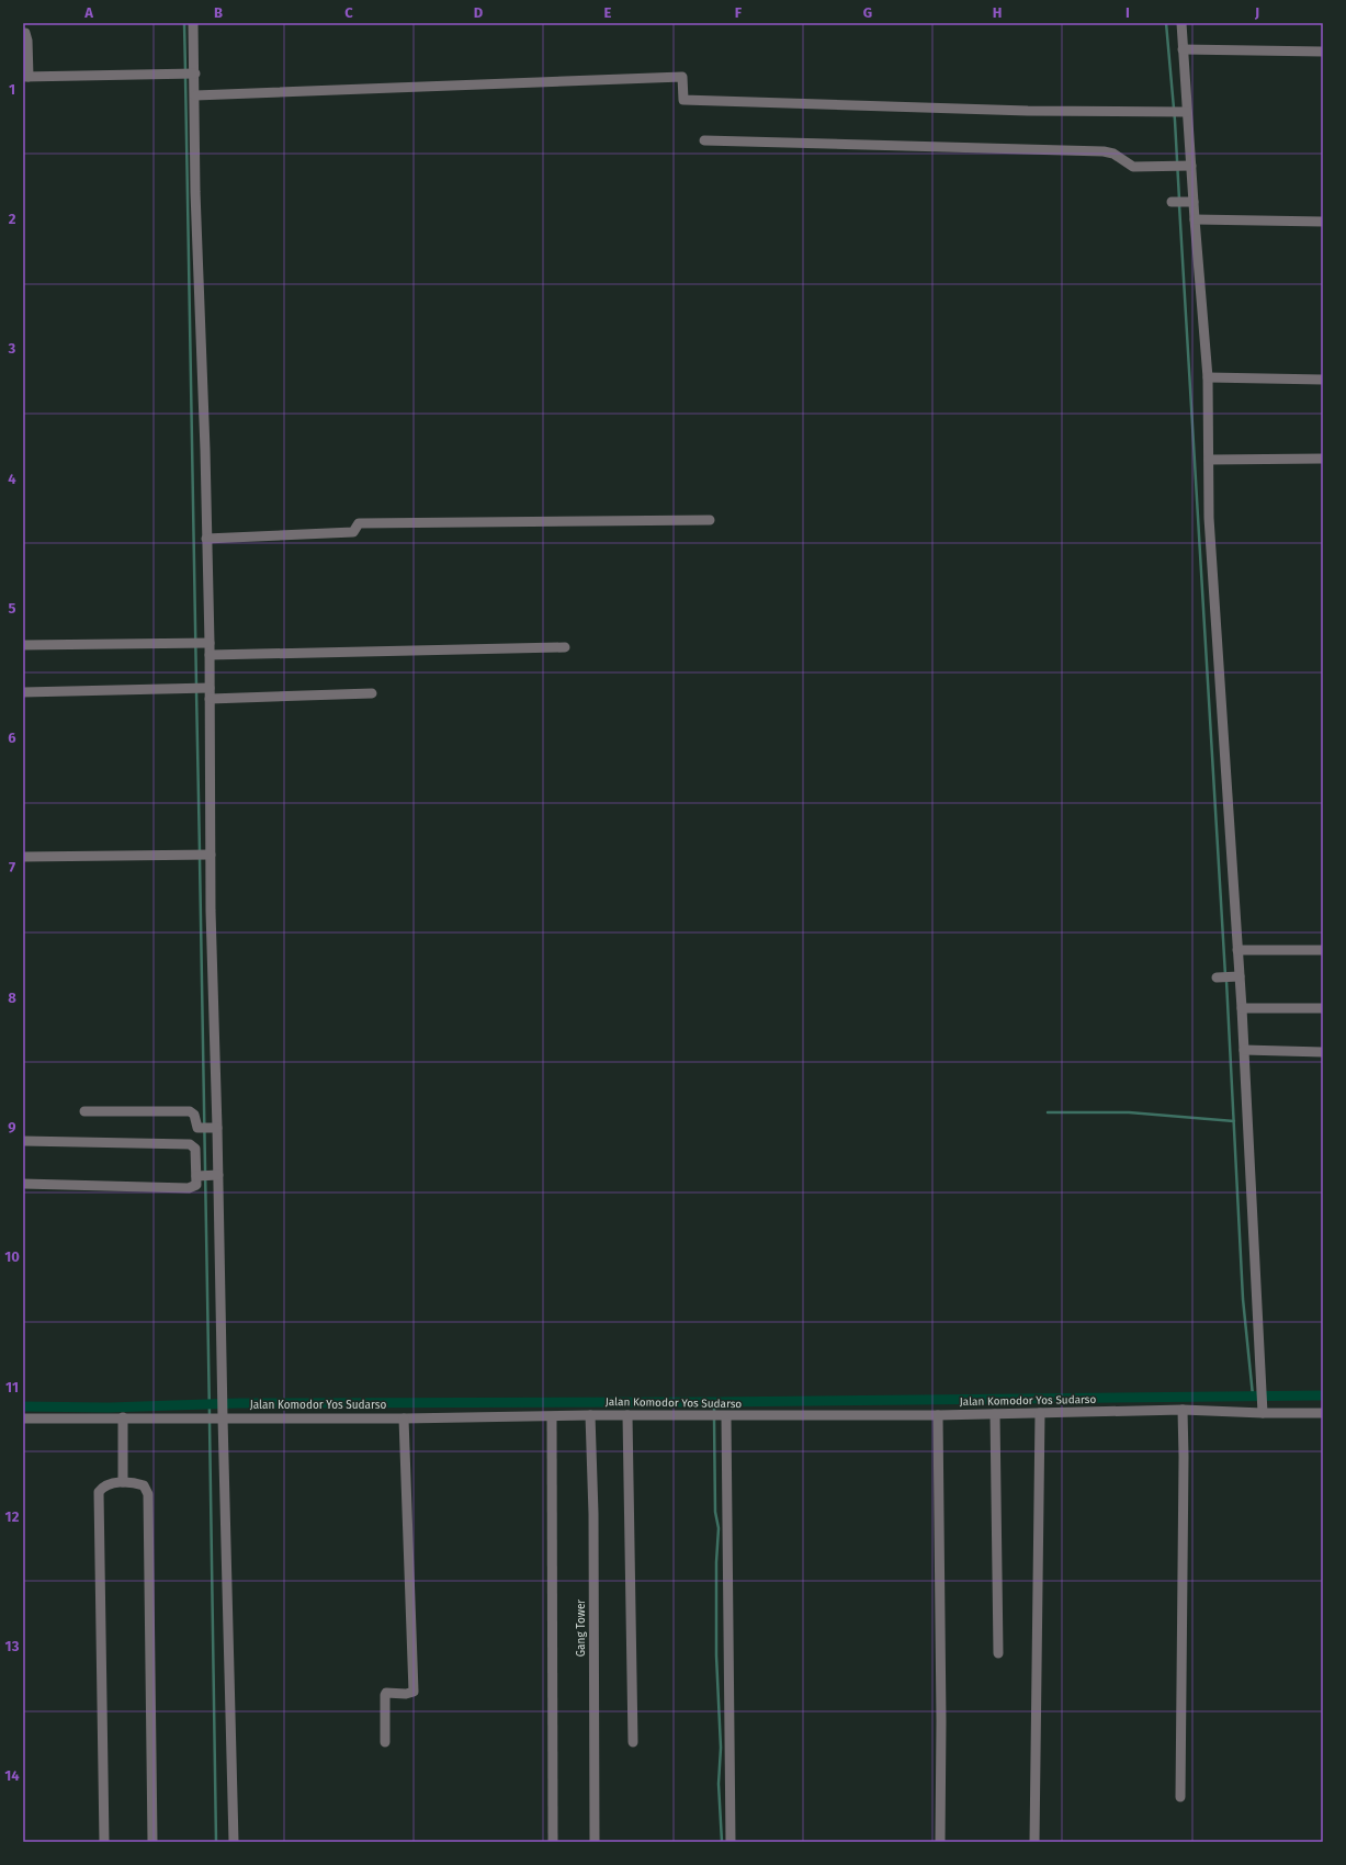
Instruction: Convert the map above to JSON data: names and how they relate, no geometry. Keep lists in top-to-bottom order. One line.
{"streets":{"street":["Jalan Komodor Yos Sudarso","Gang Tower"]},"crossings":[["Jalan Komodor Yos Sudarso","Gang Tower"]],"grid":{"columns":["A","B","C","D","E","F","G","H","I","J"],"rows":["1","2","3","4","5","6","7","8","9","10","11","12","13","14"]}}
